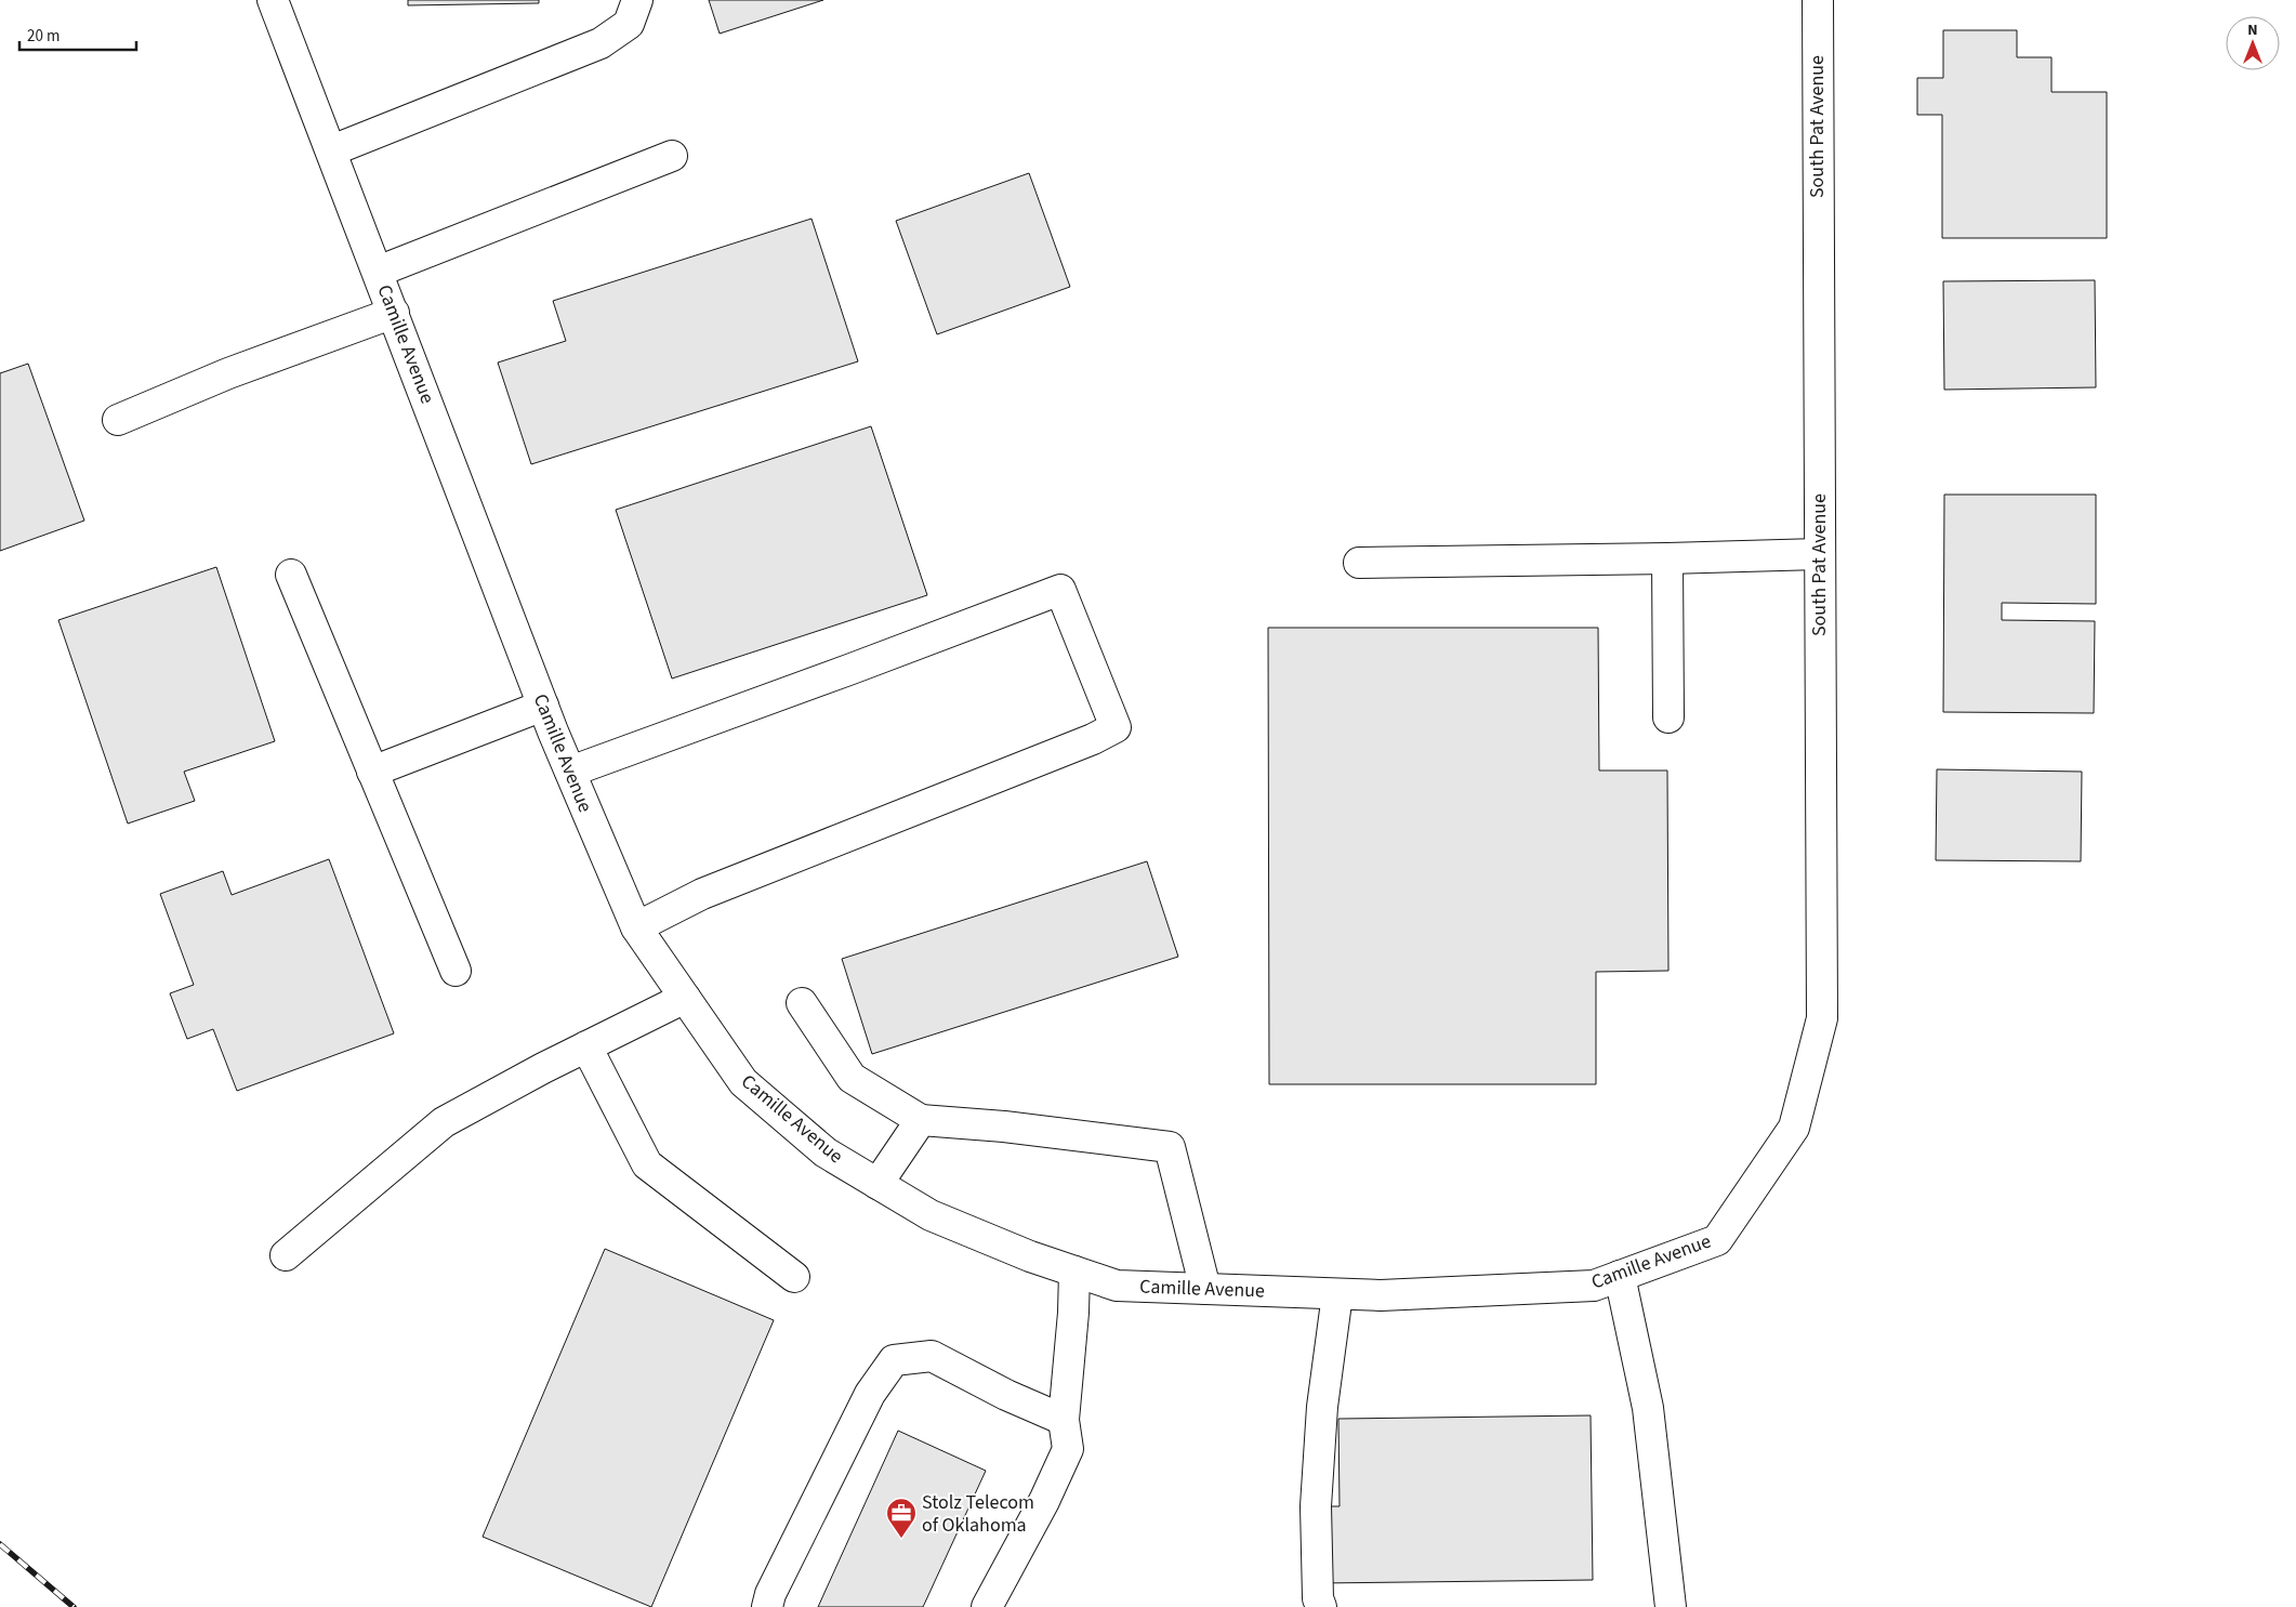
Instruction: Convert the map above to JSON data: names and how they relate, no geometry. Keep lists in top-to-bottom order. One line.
{"streets":{"street":["South Pat Avenue","Camille Avenue"]},"crossings":[["South Pat Avenue","Camille Avenue"]],"places":{"office":["Stolz Telecom of Oklahoma"]},"scale_bar":"20 m","north":"top"}
